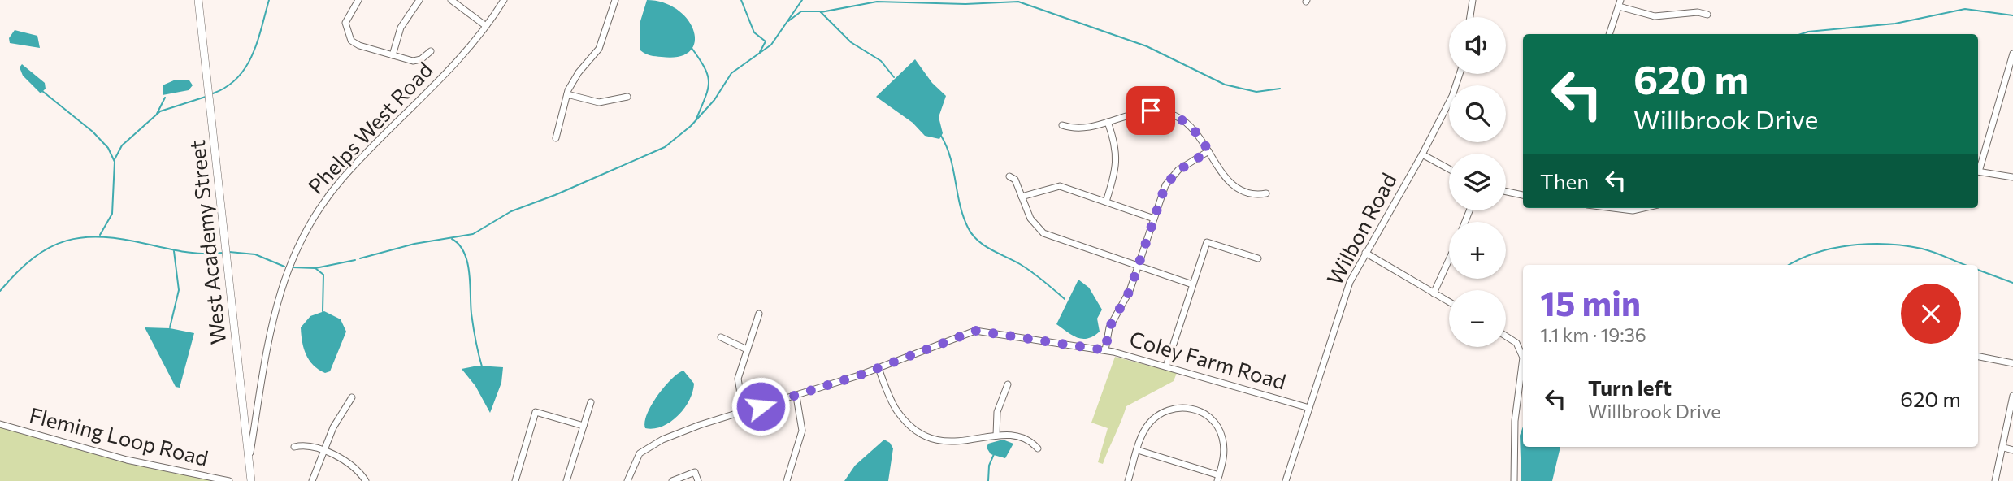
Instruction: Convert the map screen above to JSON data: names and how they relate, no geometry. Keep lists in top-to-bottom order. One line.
{"streets":{"main road":["West Academy Street"],"street":["Phelps West Road","Wilbon Road","Coley Farm Road","Fleming Loop Road"]},"crossings":[["Phelps West Road","West Academy Street"],["Wilbon Road","Coley Farm Road"]],"page":{"map_buttons":["+","−"],"turn":["620 m","Willbrook Drive"],"then":"Then","heading":["15 min","1.1 km · 19:36"],"list":[{"name":"Turn left","note":"Willbrook Drive","value":"620 m"}]}}
